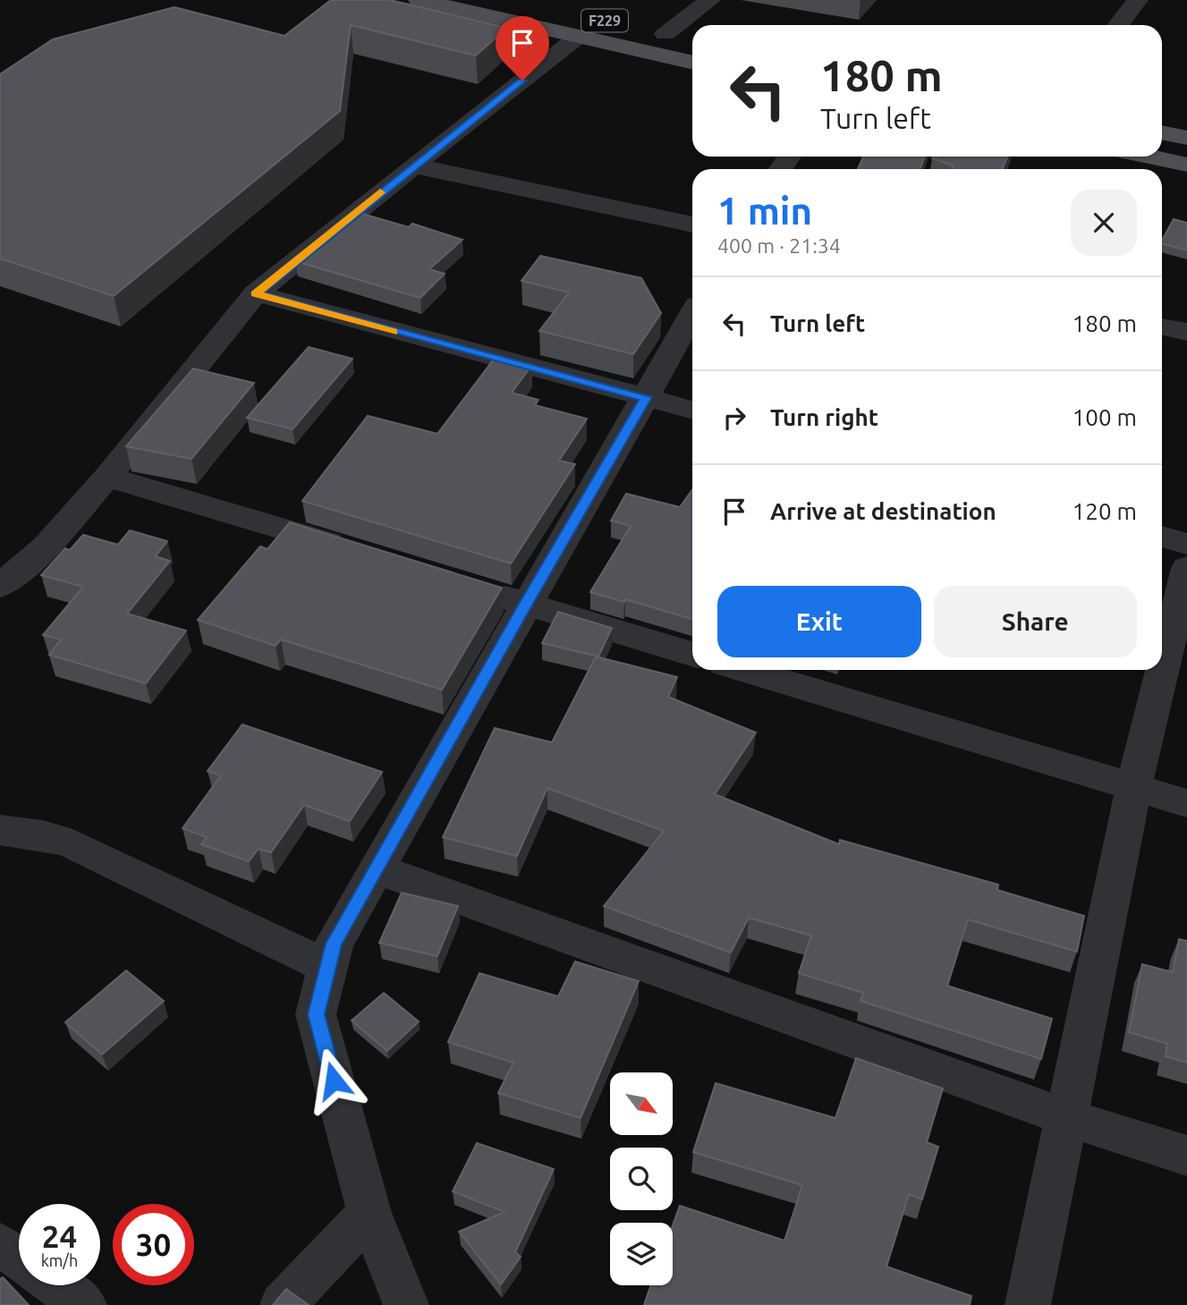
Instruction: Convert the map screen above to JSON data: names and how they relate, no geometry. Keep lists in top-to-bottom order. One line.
{"streets":{"main road":["F229"]},"north":"bottom right","page":{"turn":["180 m","Turn left"],"heading":["1 min","400 m · 21:34"],"list":[{"name":"Turn left","value":"180 m"},{"name":"Turn right","value":"100 m"},{"name":"Arrive at destination","value":"120 m"}],"buttons":["Exit","Share"],"speed":"24 km/h","limit":"30"}}
